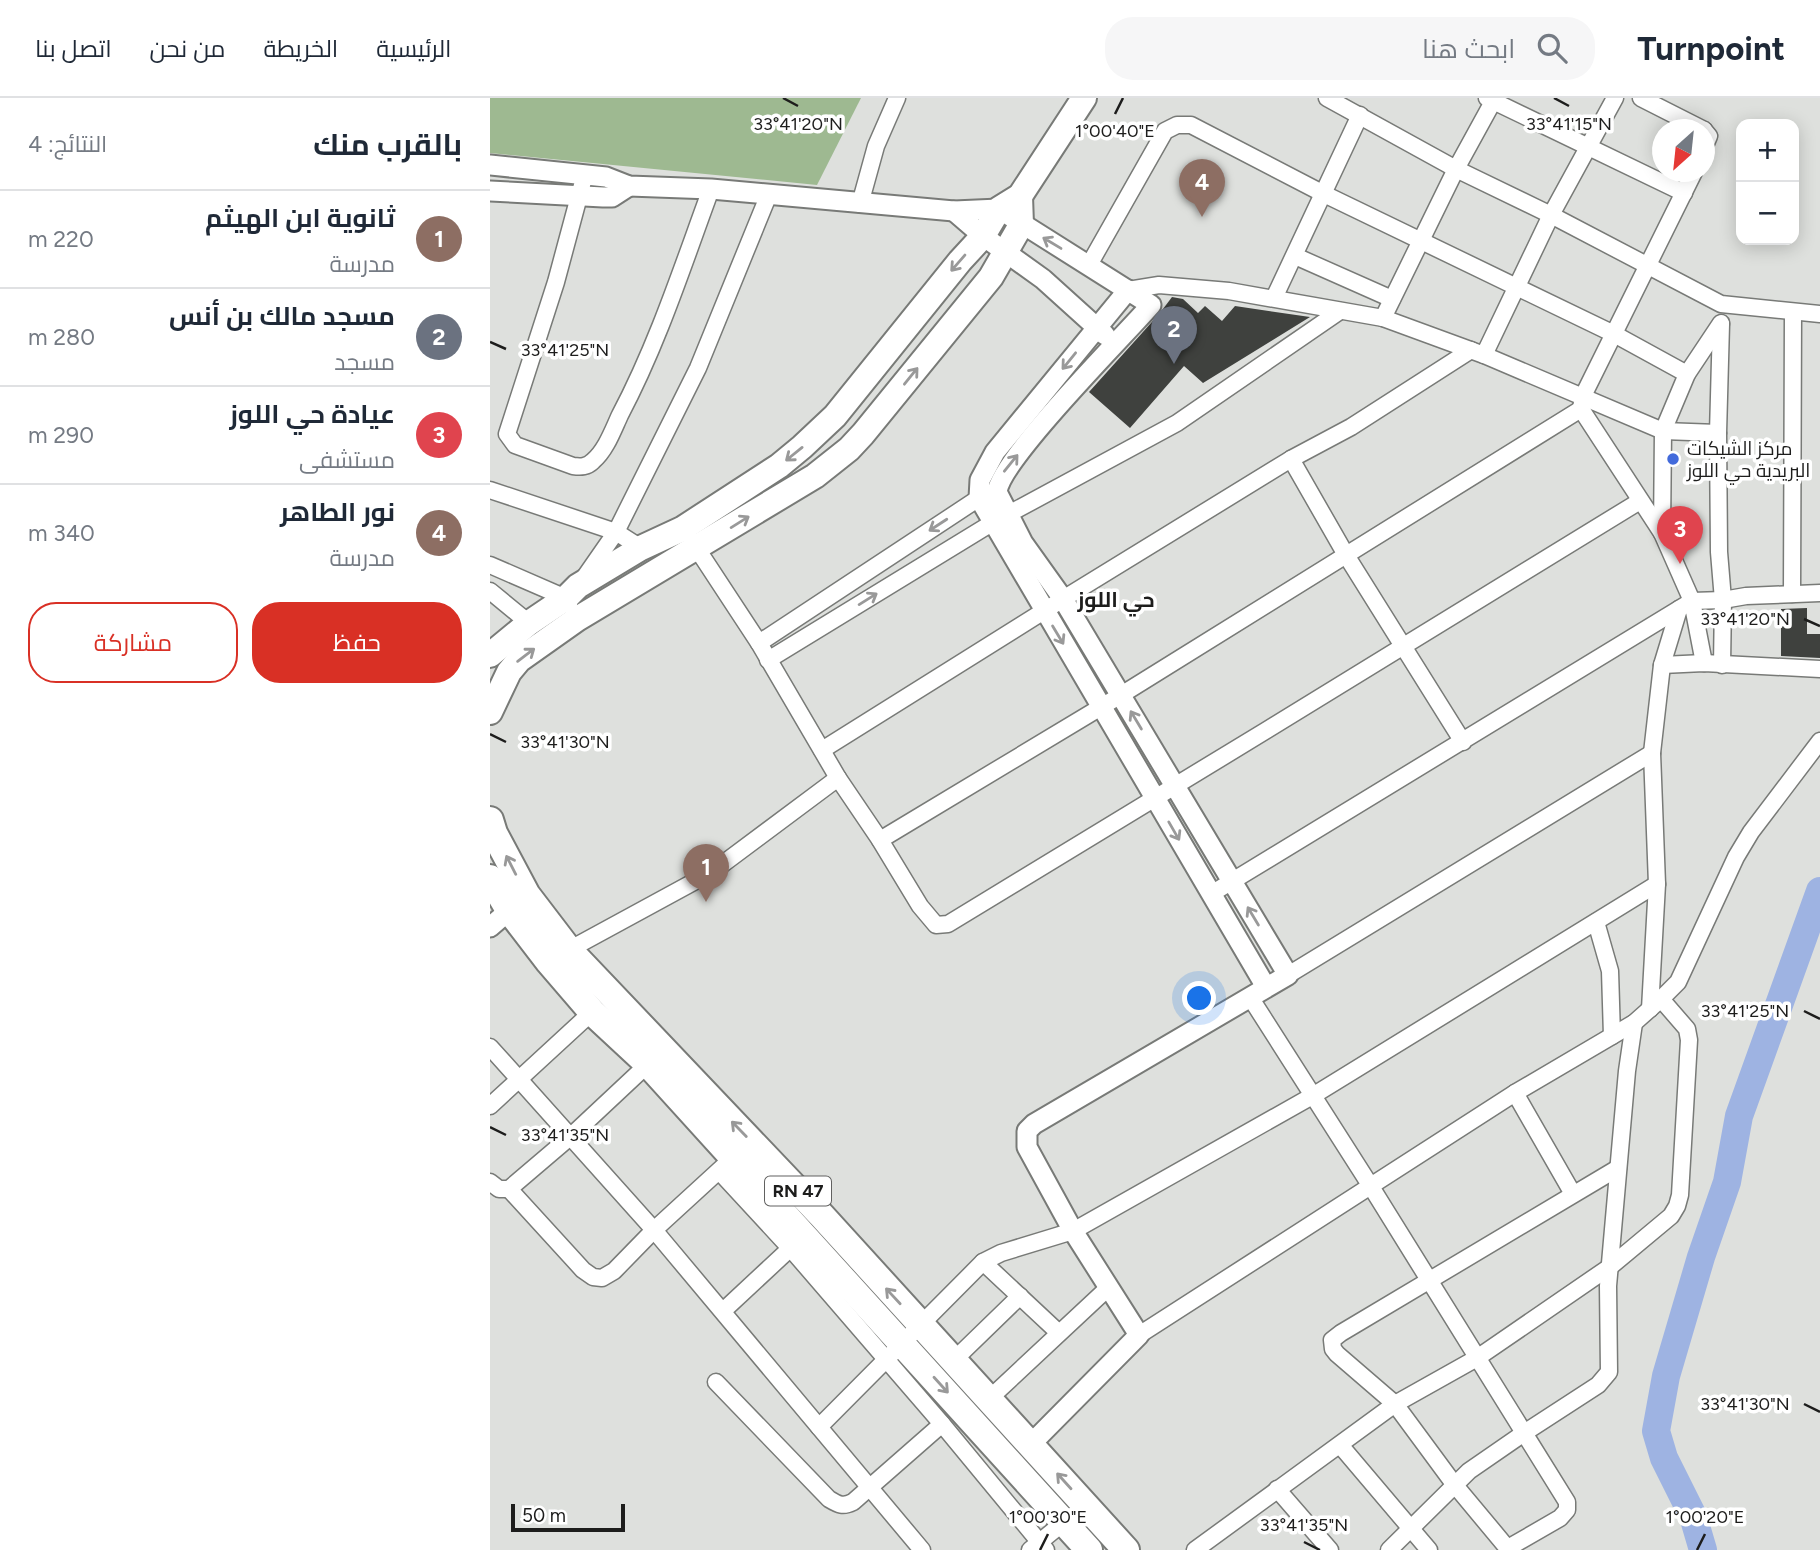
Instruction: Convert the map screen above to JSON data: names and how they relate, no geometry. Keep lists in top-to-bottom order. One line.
{"streets":{"highway":["RN 47"]},"districts":["حي اللوز"],"places":["مركز الشيكات البريدية حي اللوز"],"scale_bar":"50 m","north":"bottom left","page":{"header":"Turnpoint","search":"ابحث هنا","nav":["الرئيسية","الخريطة","من نحن","اتصل بنا"],"heading":["بالقرب منك","النتائج: 4"],"map_buttons":["+","−"],"pins":["4","2","3","1"],"list":[{"mark":"1","name":"ثانوية ابن الهيثم","note":"مدرسة","value":"220 m"},{"mark":"2","name":"مسجد مالك بن أنس","note":"مسجد","value":"280 m"},{"mark":"3","name":"عيادة حي اللوز","note":"مستشفى","value":"290 m"},{"mark":"4","name":"نور الطاهر","note":"مدرسة","value":"340 m"}],"buttons":["حفظ","مشاركة"],"scale":"50 m"},"coordinates":["33°41'20\"N","33°41'15\"N","1°00'40\"E","33°41'25\"N","33°41'30\"N","33°41'35\"N","1°00'30\"E","1°00'20\"E"]}
